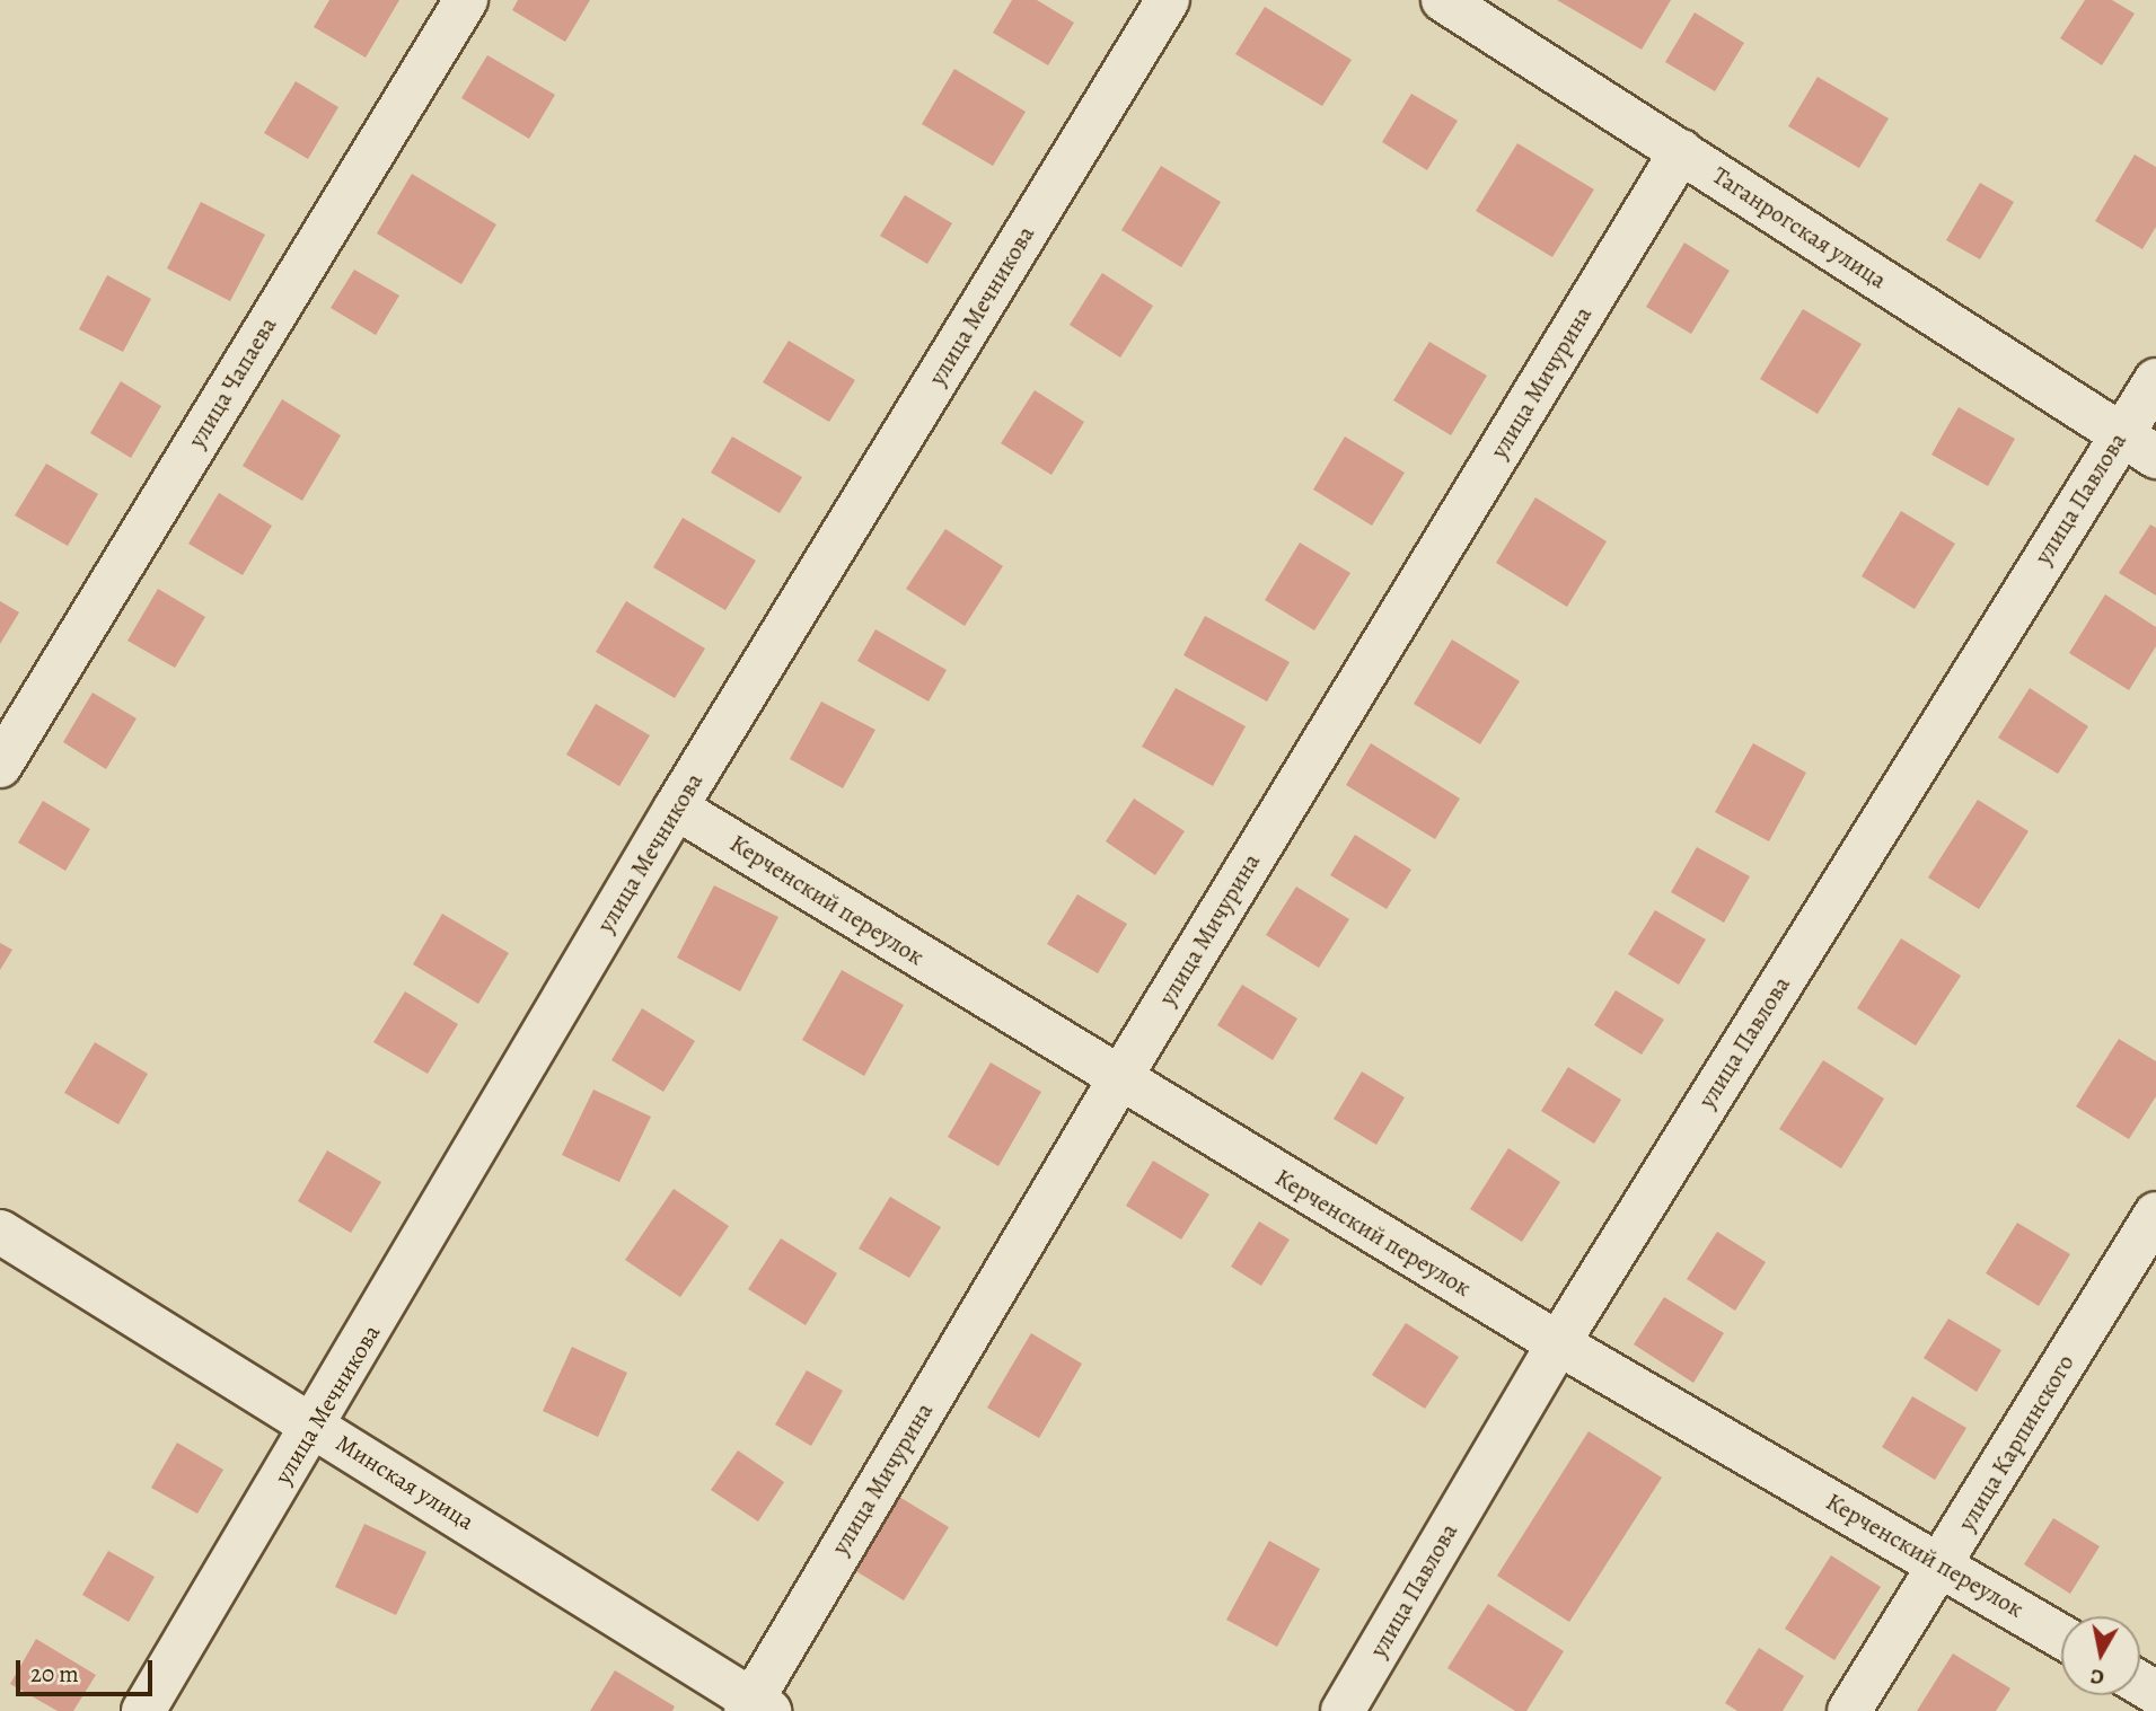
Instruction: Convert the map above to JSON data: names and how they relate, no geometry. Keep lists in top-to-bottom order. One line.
{"streets":{"street":["Таганрогская улица","улица Мечникова","улица Чапаева","улица Мичурина","улица Павлова","Керченский переулок","улица Карпинского","Минская улица"]},"crossings":[["Таганрогская улица","улица Мичурина"],["Таганрогская улица","улица Павлова"],["улица Мечникова","Керченский переулок"],["улица Мечникова","Минская улица"],["улица Мичурина","Керченский переулок"],["улица Мичурина","Минская улица"],["улица Павлова","Керченский переулок"],["Керченский переулок","улица Карпинского"]],"scale_bar":"20 m","north":"bottom"}
